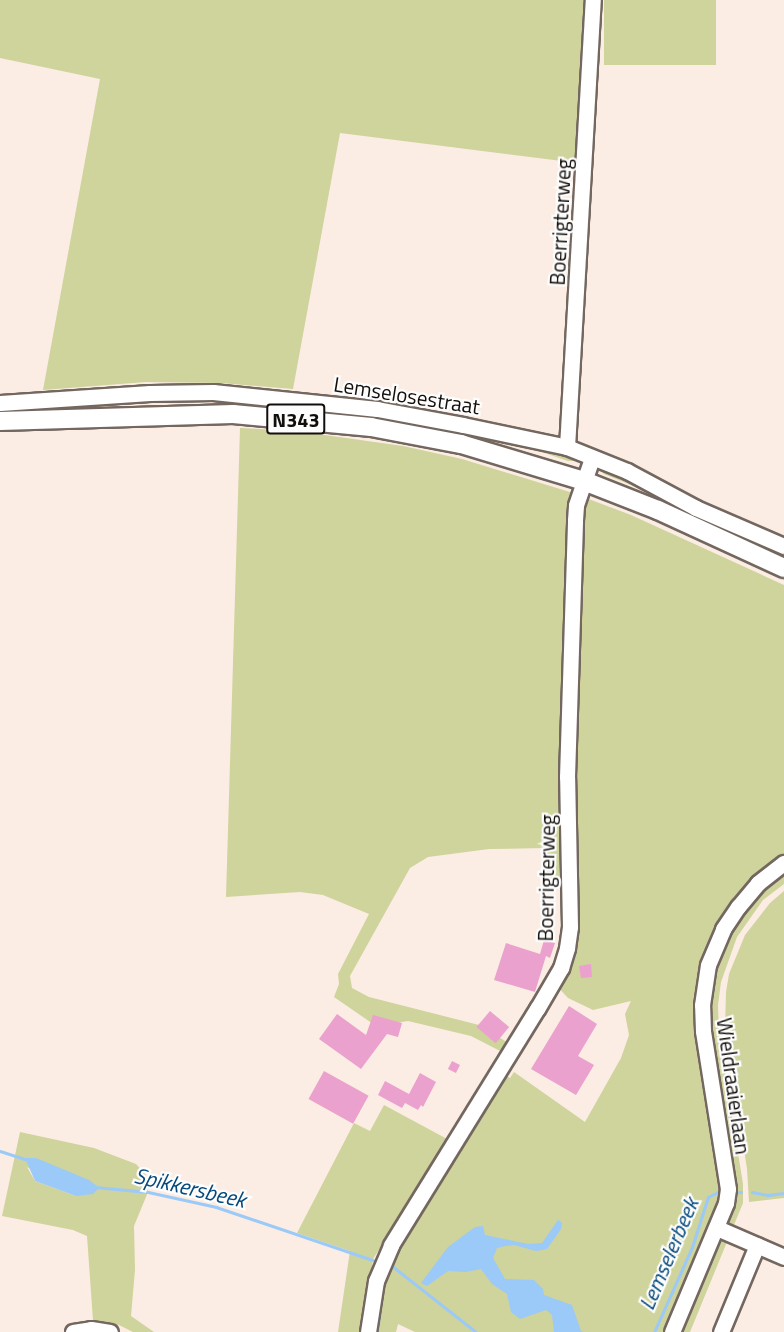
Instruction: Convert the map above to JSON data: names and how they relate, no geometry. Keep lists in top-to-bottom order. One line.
{"streets":{"main road":["N343"],"street":["Boerrigterweg","Lemselosestraat","Wieldraaierlaan"]},"crossings":[["Boerrigterweg","Lemselosestraat"],["Boerrigterweg","N343"]],"water":["Spikkersbeek","Lemselerbeek"]}
